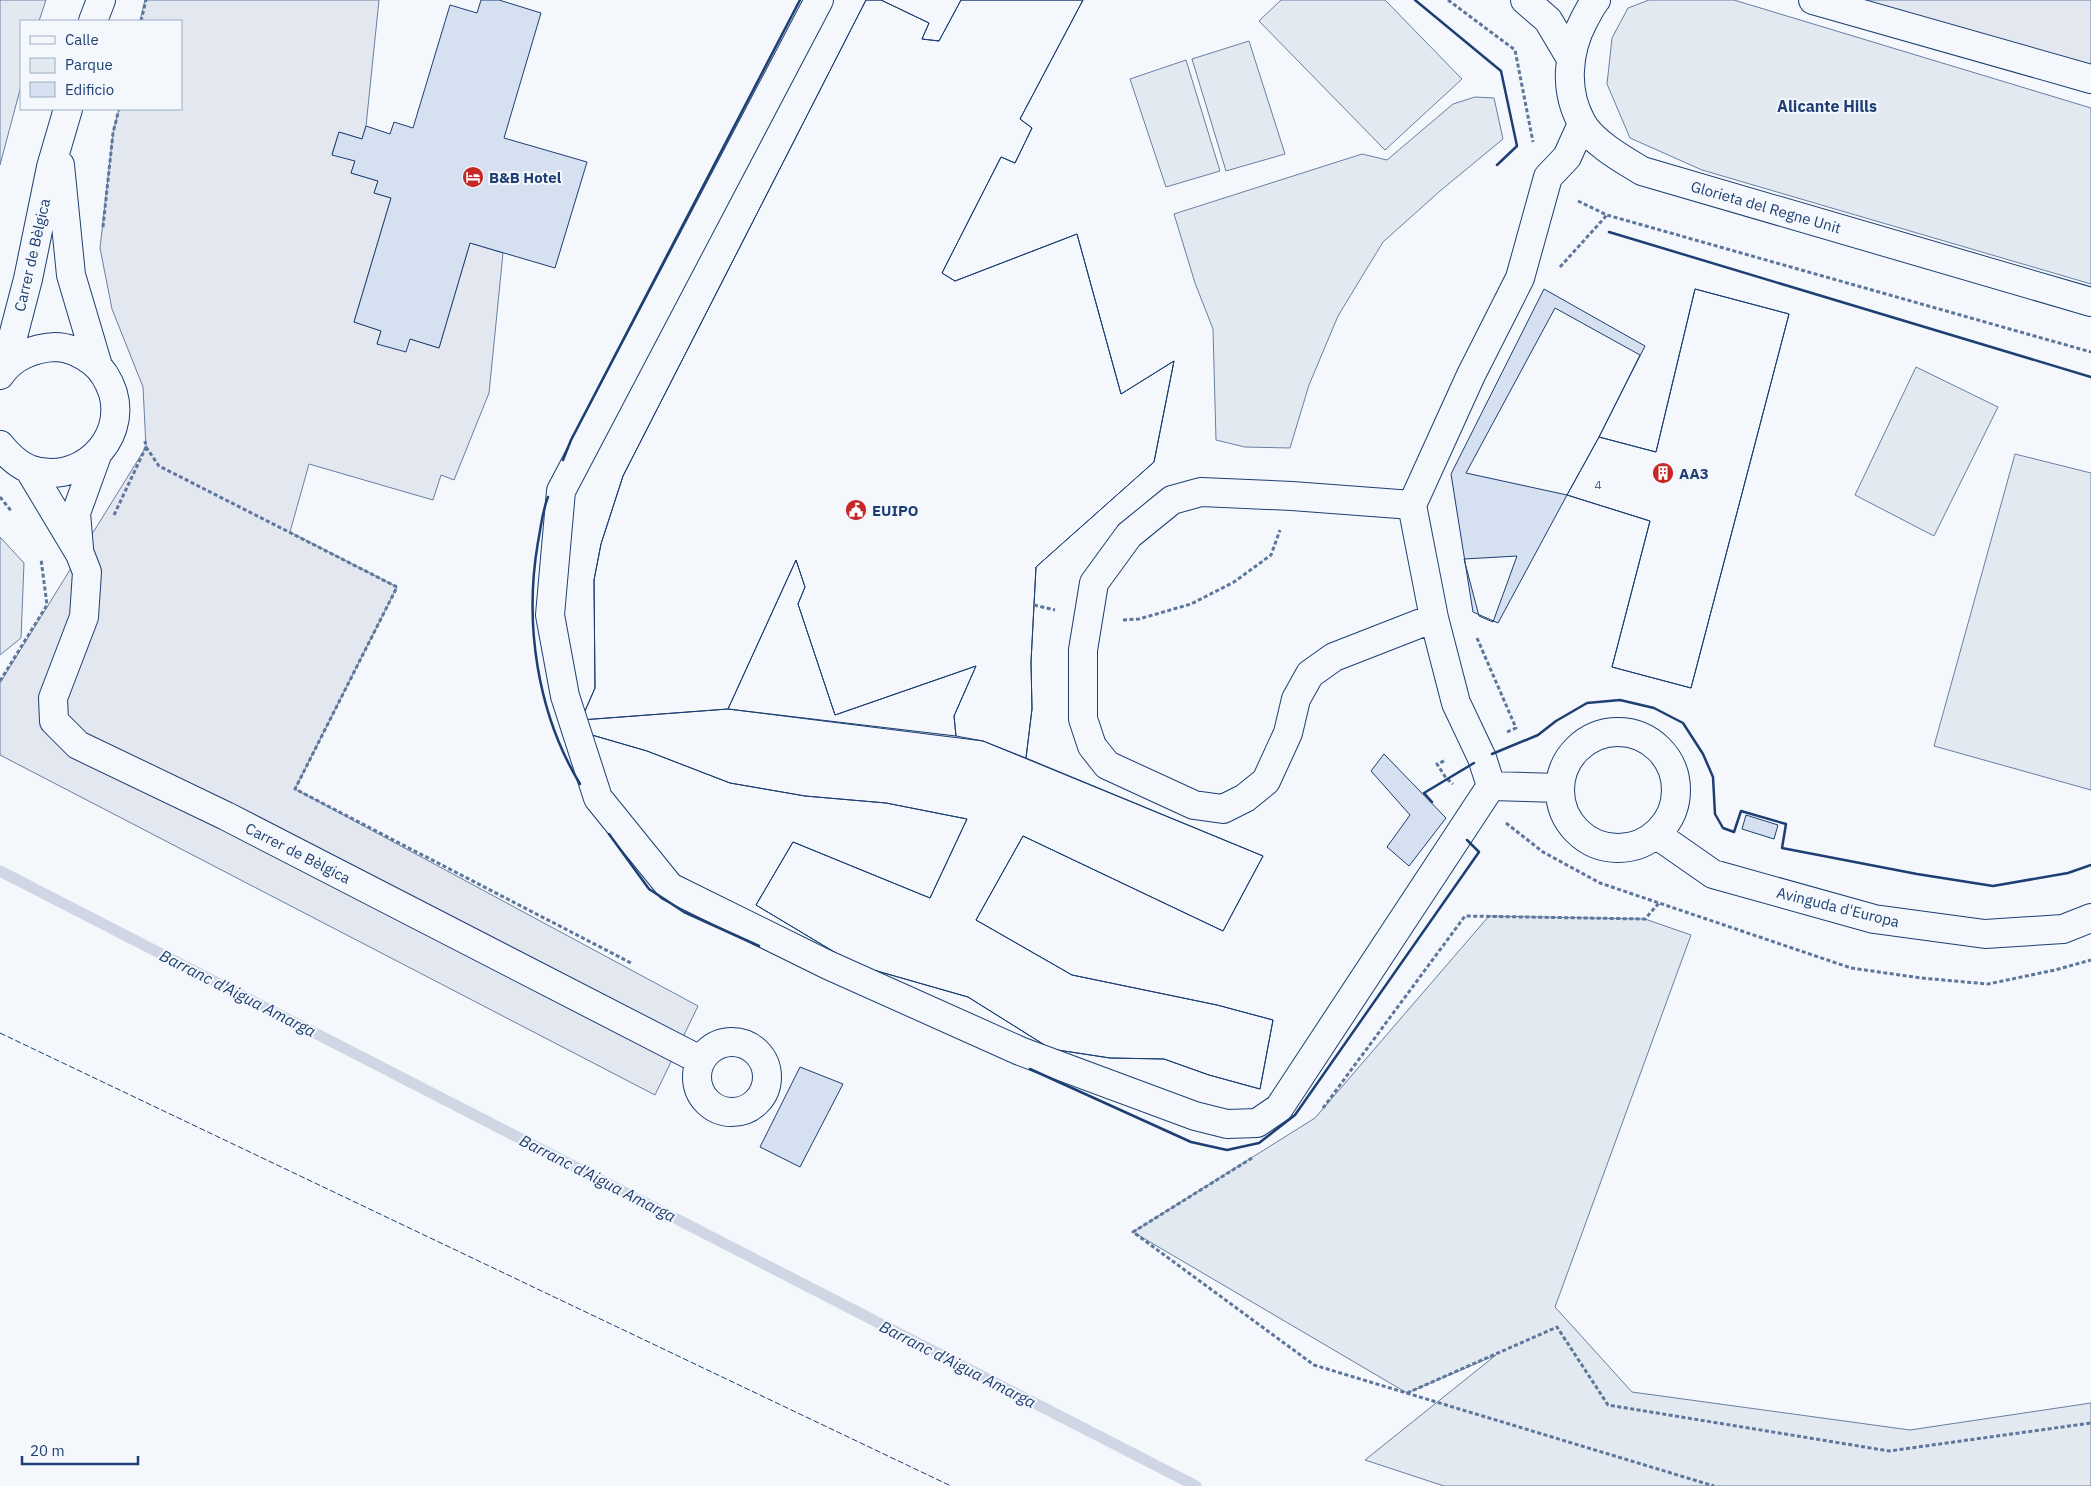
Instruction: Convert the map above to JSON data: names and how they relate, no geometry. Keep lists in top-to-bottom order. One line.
{"streets":{"street":["Glorieta del Regne Unit","Carrer de Bèlgica","Avinguda d'Europa"]},"districts":["Alicante Hills"],"water":["Barranc d'Aigua Amarga"],"places":{"hotel":["B&B Hotel"],"building":["AA3"],"public building":["EUIPO"]},"house_numbers":["4"],"legend":["Calle","Parque","Edificio"],"scale_bar":"20 m"}
